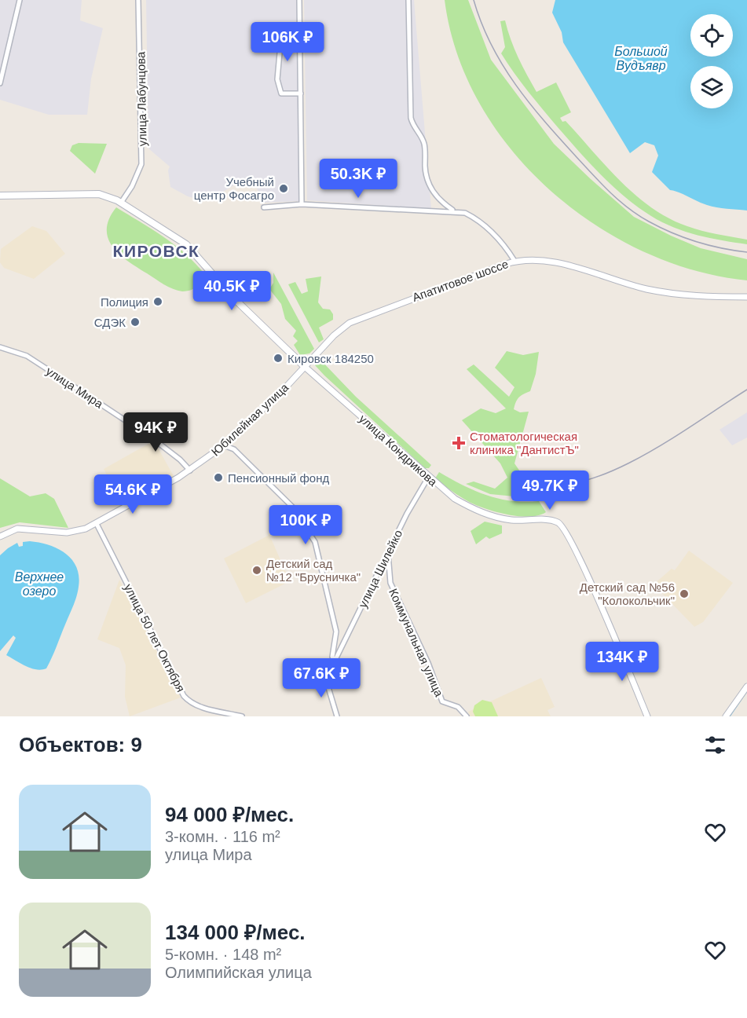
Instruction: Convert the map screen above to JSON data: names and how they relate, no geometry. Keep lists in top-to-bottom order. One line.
{"streets":{"street":["улица Лабунцова","Апатитовое шоссе","улица Мира","Юбилейная улица","улица Кондрикова","улица Шилейко","улица 50 лет Октября","Коммунальная улица"]},"crossings":[["Апатитовое шоссе","Юбилейная улица"],["Апатитовое шоссе","улица Кондрикова"],["улица Мира","Юбилейная улица"],["Юбилейная улица","улица Кондрикова"],["Юбилейная улица","улица 50 лет Октября"],["улица Кондрикова","улица Шилейко"],["улица Шилейко","Коммунальная улица"]],"districts":["КИРОВСК"],"water":["Большой Вудъявр","Верхнее озеро"],"places":{"other":["Учебный центр Фосагро","Полиция","СДЭК","Кировск 184250","Пенсионный фонд","Детский сад №12 \"Брусничка\"","Детский сад №56 \"Колокольчик\""],"health":["Стоматологическая клиника \"ДантистЪ\""]},"page":{"price":["106K ₽","50.3K ₽","40.5K ₽","94K ₽","49.7K ₽","54.6K ₽","100K ₽","134K ₽","67.6K ₽"],"heading":"Объектов: 9","list":[{"name":"94 000 ₽/мес.","note":"3-комн. · 116 m² · улица Мира"},{"name":"134 000 ₽/мес.","note":"5-комн. · 148 m² · Олимпийская улица"}]}}
